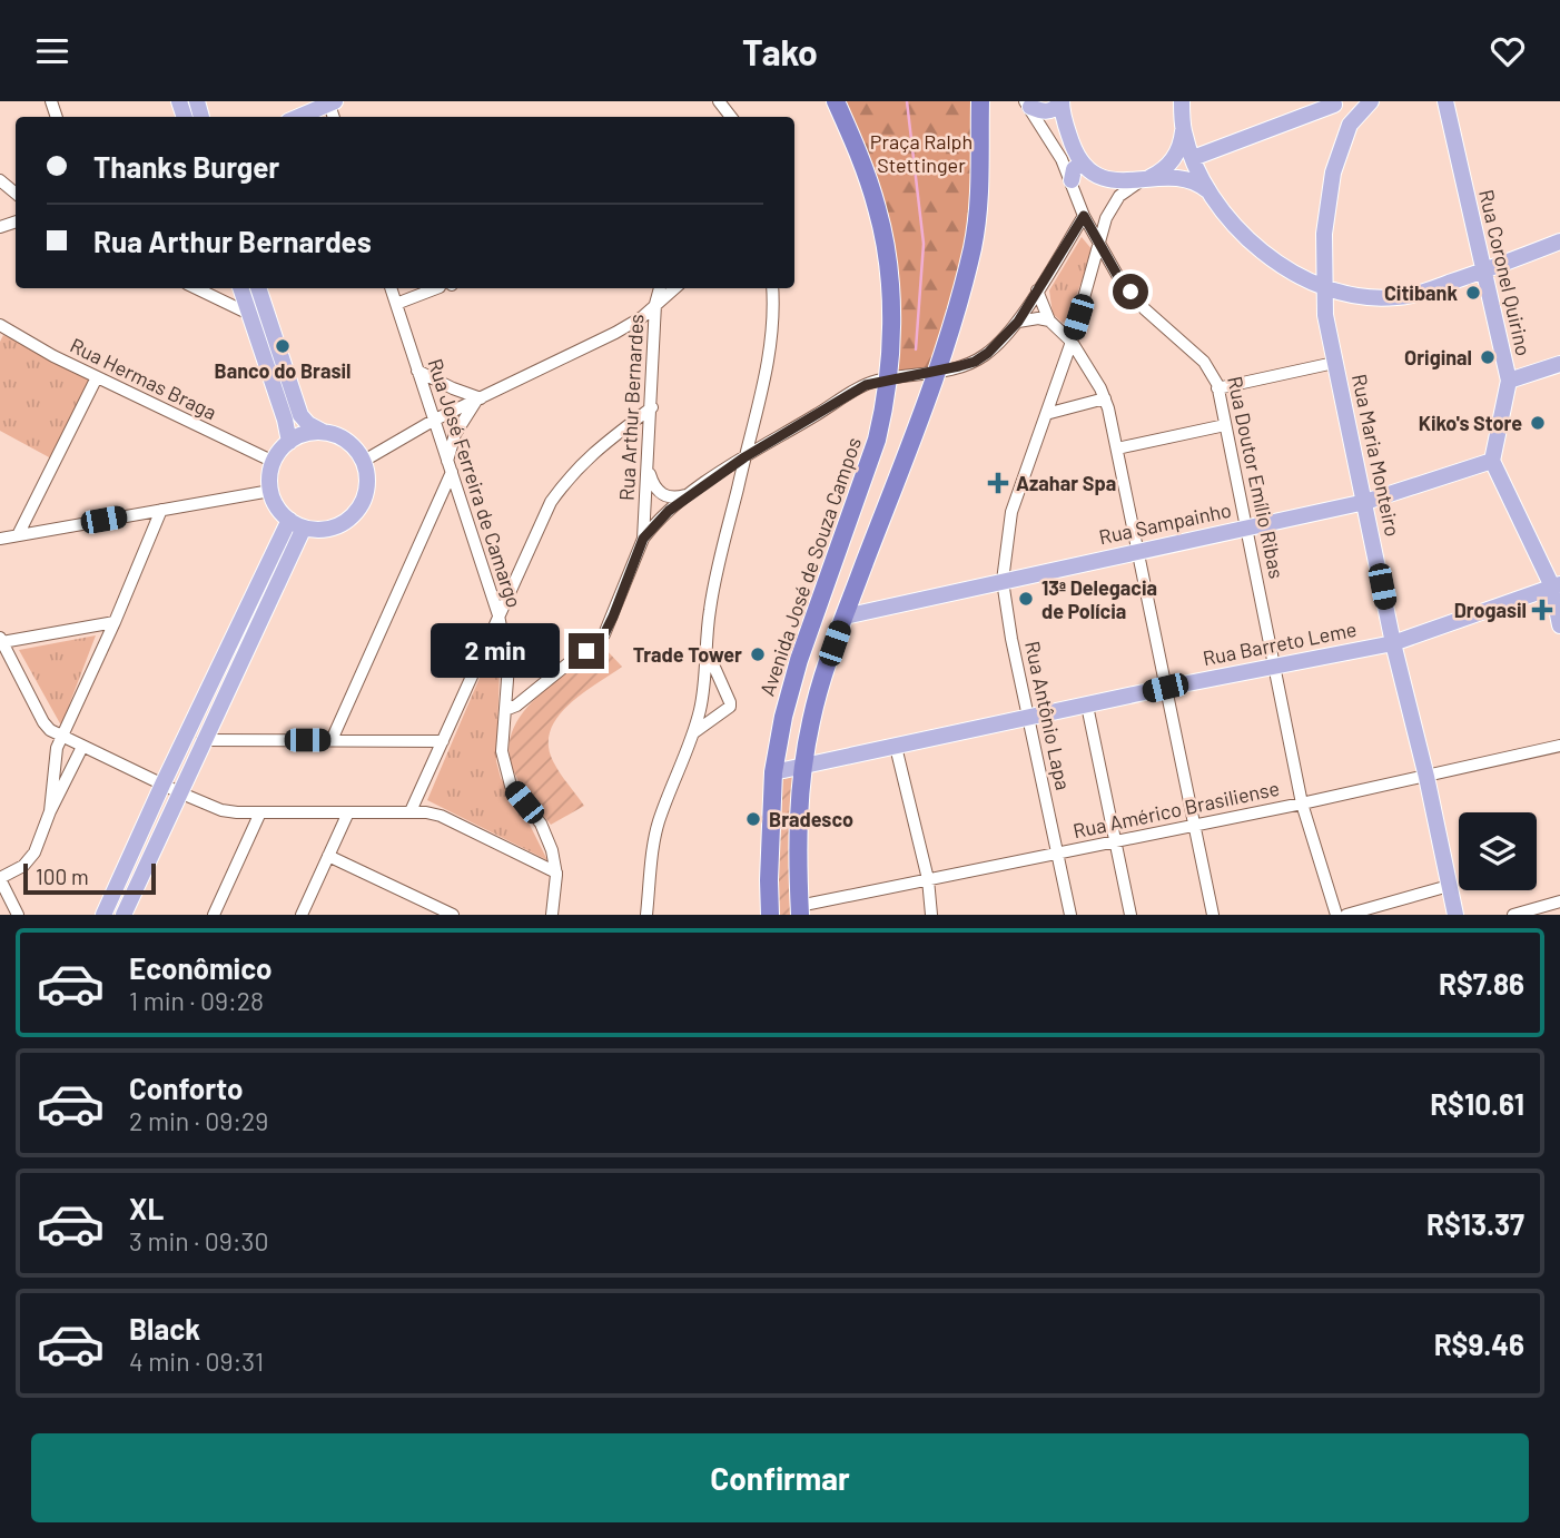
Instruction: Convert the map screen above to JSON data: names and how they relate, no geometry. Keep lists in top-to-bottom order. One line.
{"streets":{"highway":["Avenida José de Souza Campos"],"main road":["Rua Coronel Quirino","Rua Maria Monteiro","Rua Sampainho","Rua Barreto Leme"],"street":["Rua Hermas Braga","Rua Arthur Bernardes","Rua Doutor Emílio Ribas","Rua José Ferreira de Camargo","Rua Antônio Lapa","Rua Américo Brasiliense"]},"crossings":[["Rua Coronel Quirino","Rua Sampainho"],["Rua Arthur Bernardes","Rua José Ferreira de Camargo"],["Rua Maria Monteiro","Rua Sampainho"],["Rua Maria Monteiro","Rua Barreto Leme"],["Rua Maria Monteiro","Rua Américo Brasiliense"],["Rua Doutor Emílio Ribas","Rua Sampainho"],["Rua Doutor Emílio Ribas","Rua Barreto Leme"],["Rua Doutor Emílio Ribas","Rua Antônio Lapa"],["Rua Doutor Emílio Ribas","Rua Américo Brasiliense"],["Rua Sampainho","Rua Antônio Lapa"],["Avenida José de Souza Campos","Rua Barreto Leme"],["Rua Barreto Leme","Rua Antônio Lapa"],["Rua Antônio Lapa","Rua Américo Brasiliense"]],"parks":["Praça Ralph Stettinger"],"places":{"other":["Citibank","Banco do Brasil","Original","Kiko's Store","13ª Delegacia de Polícia","Trade Tower","Bradesco"],"health":["Azahar Spa","Drogasil"]},"scale_bar":"100 m","page":{"header":"Tako","banner":["Thanks Burger","Rua Arthur Bernardes"],"bubble":"2 min","scale":"100 m","list":[{"name":"Econômico","note":"1 min · 09:28","value":"R$7.86"},{"name":"Conforto","note":"2 min · 09:29","value":"R$10.61"},{"name":"XL","note":"3 min · 09:30","value":"R$13.37"},{"name":"Black","note":"4 min · 09:31","value":"R$9.46"}],"buttons":"Confirmar"}}
